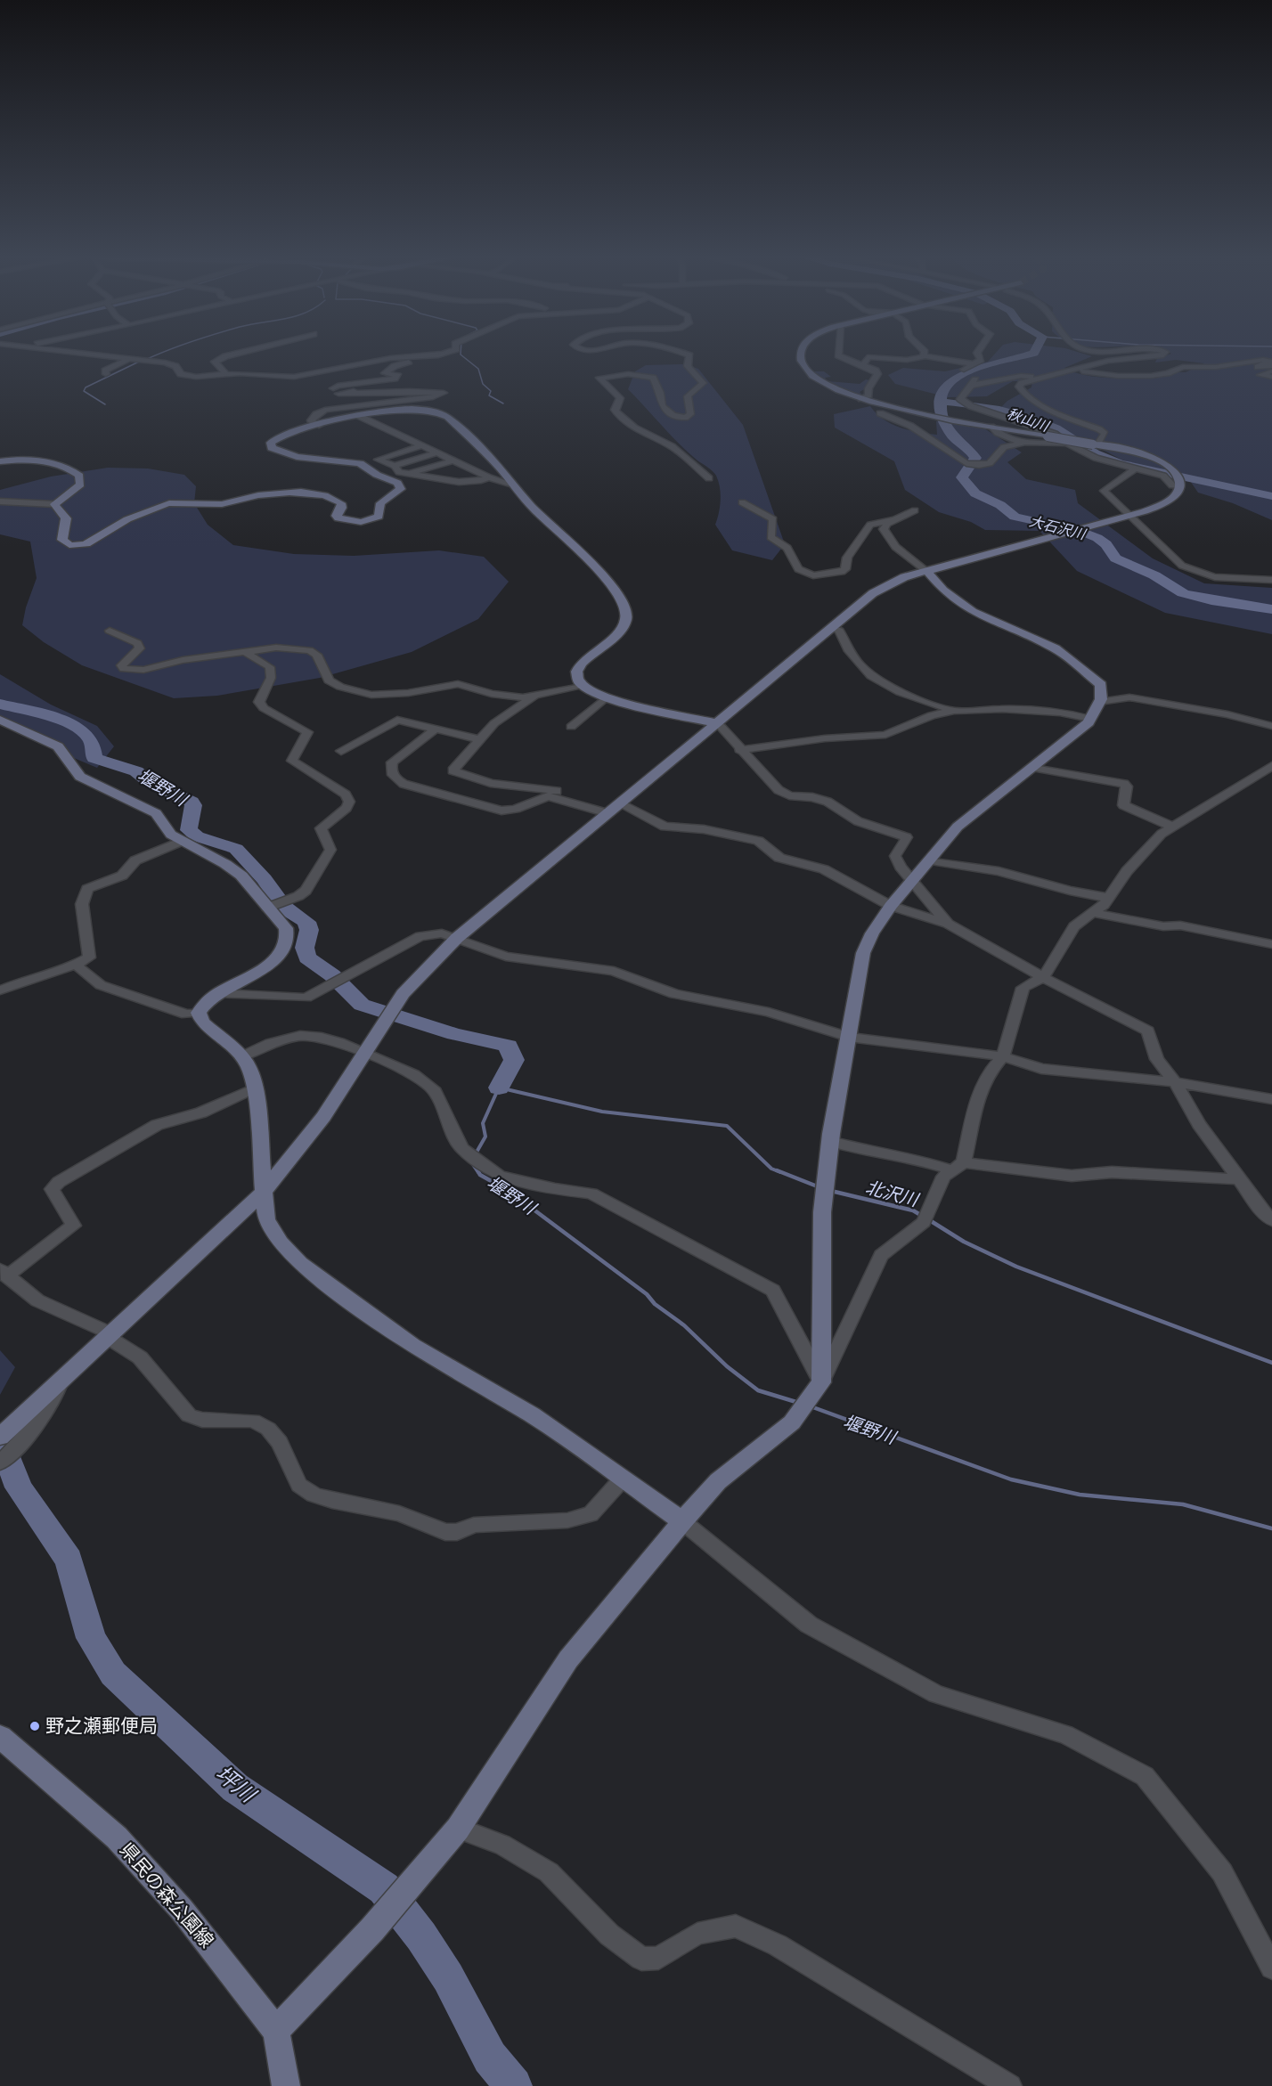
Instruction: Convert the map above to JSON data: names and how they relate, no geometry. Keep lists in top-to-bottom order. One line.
{"streets":{"street":["県民の森公園線"]},"water":["秋山川","大石沢川","堰野川","北沢川","坪川"],"places":["野之瀬郵便局"]}
